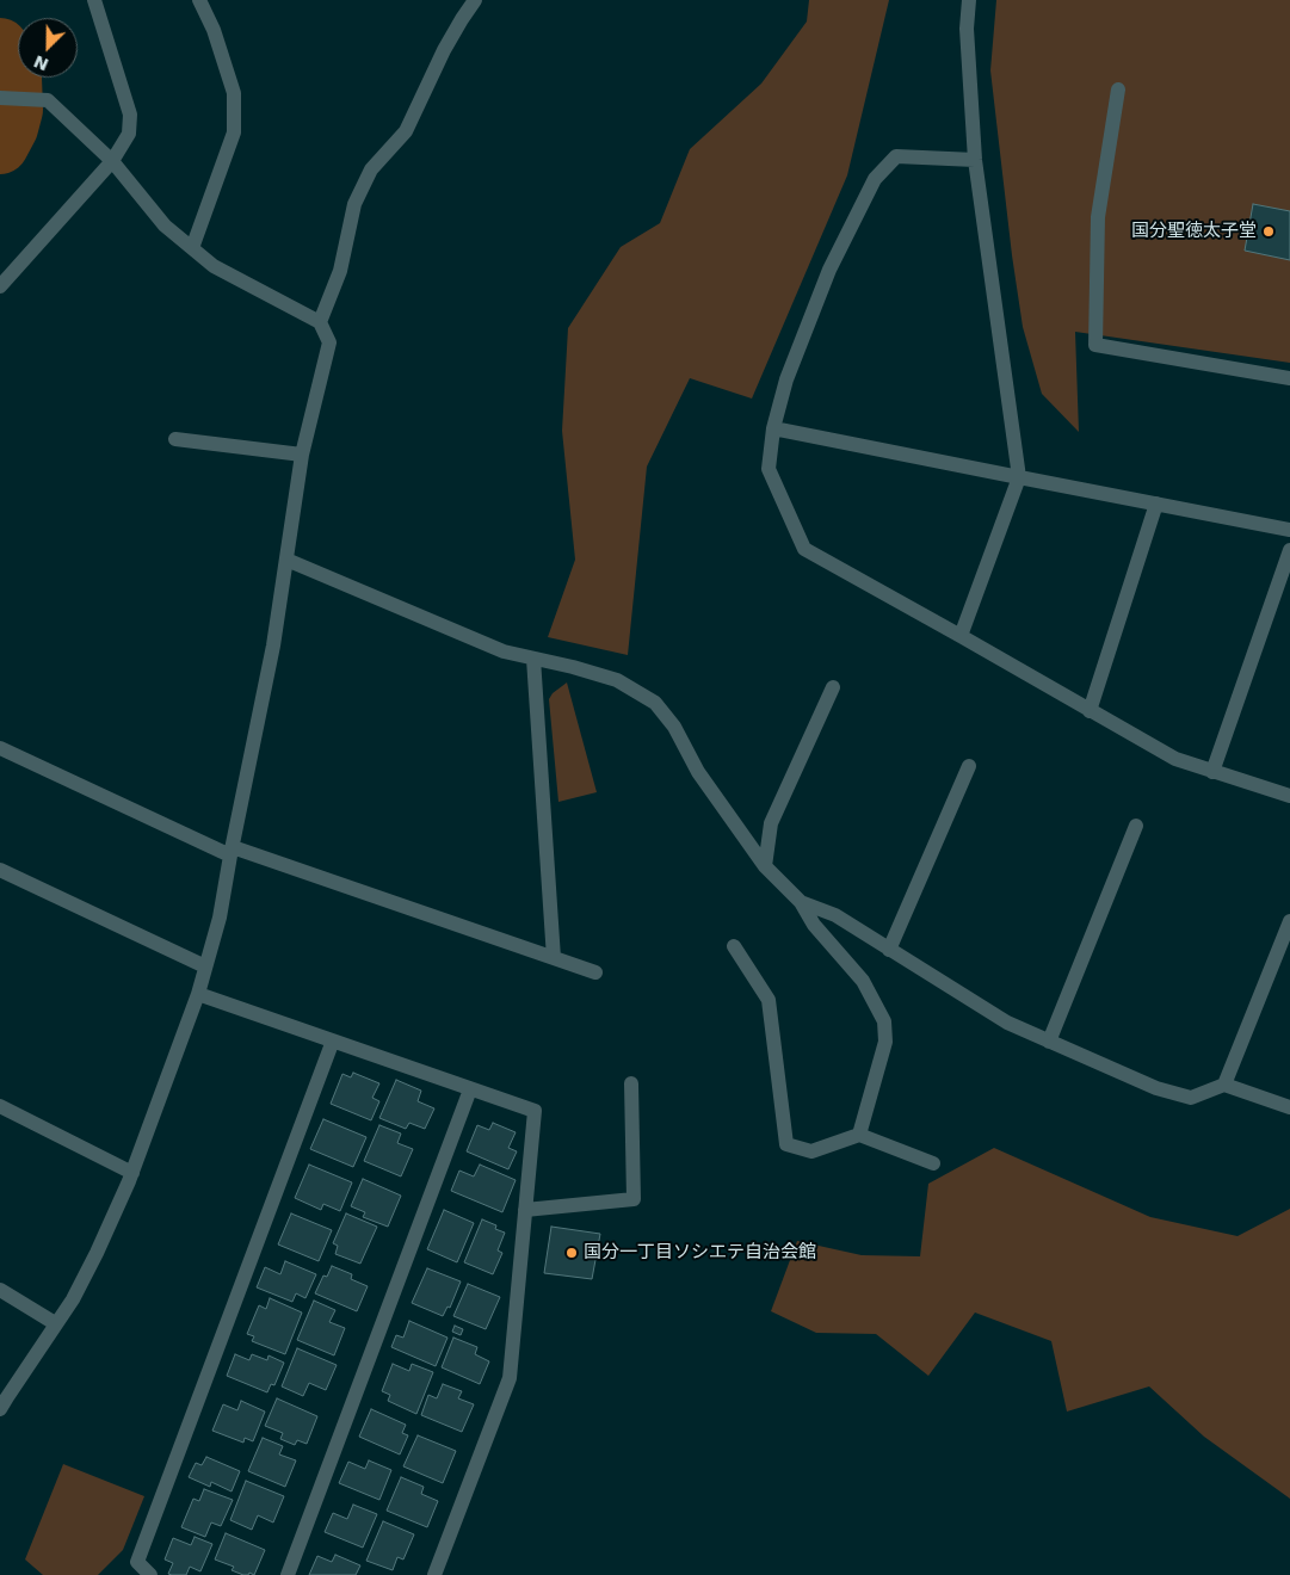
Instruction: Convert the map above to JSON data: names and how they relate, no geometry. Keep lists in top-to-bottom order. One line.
{"places":["国分聖徳太子堂","国分一丁目ソシエテ自治会館"],"north":"bottom left"}
